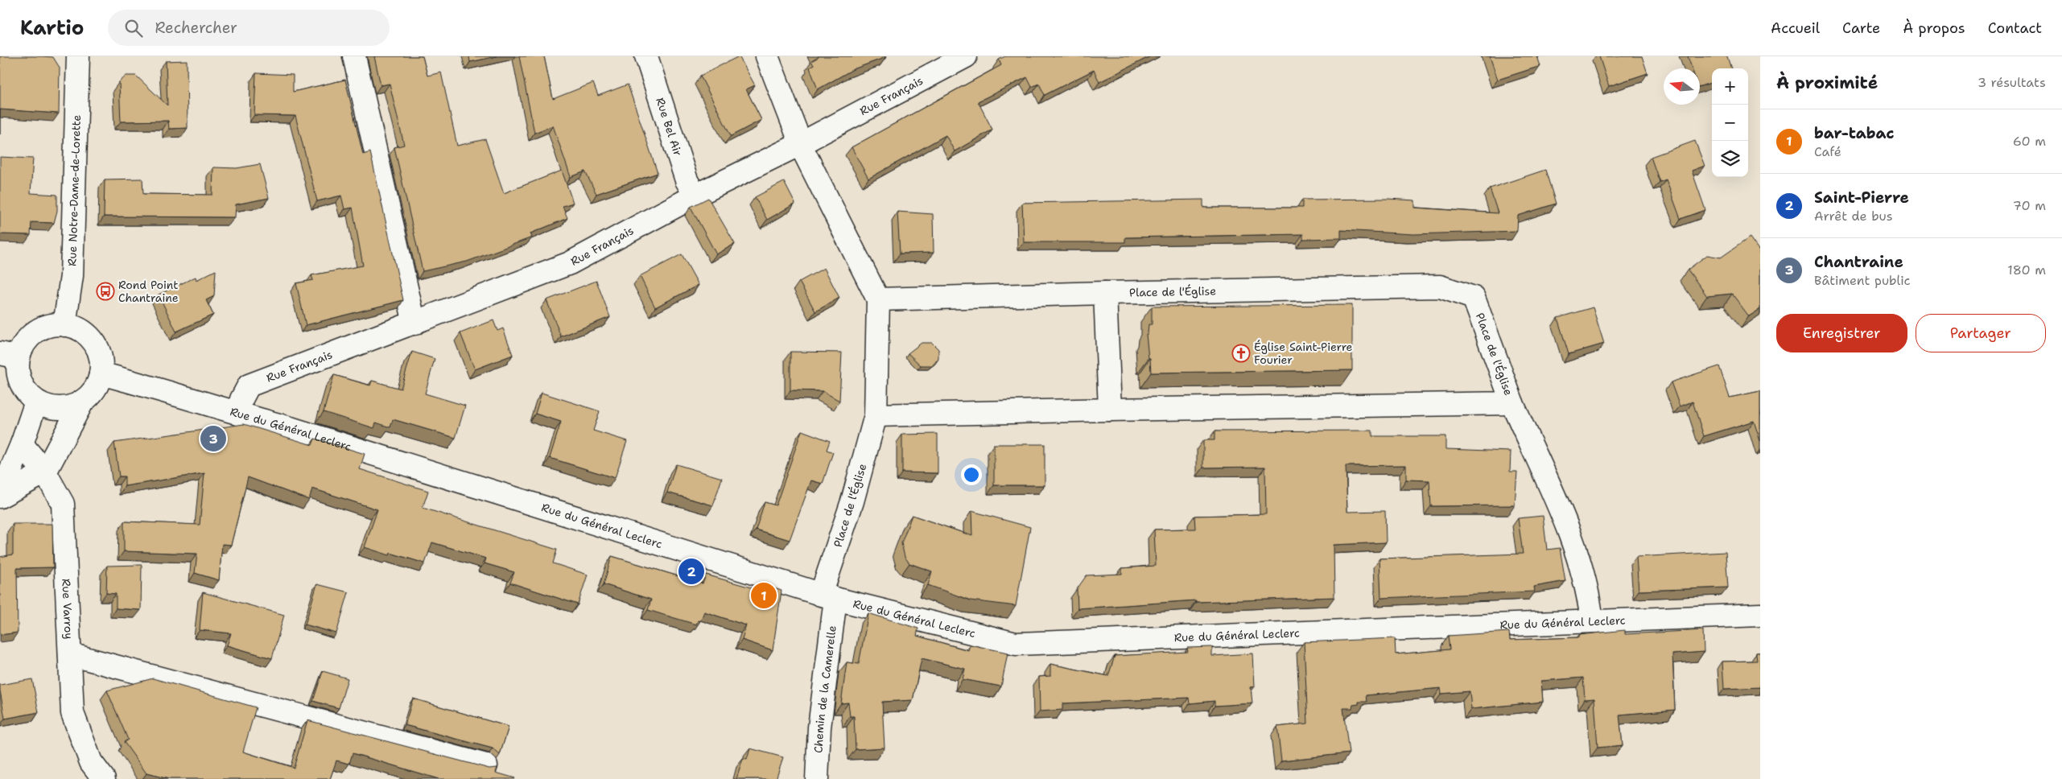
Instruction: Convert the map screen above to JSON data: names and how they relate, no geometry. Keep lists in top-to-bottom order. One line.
{"streets":{"street":["Rue Français","Rue Bel Air","Rue Notre-Dame-de-Lorette","Place de l'Église","Rue du Général Leclerc","Rue Varroy","Chemin de la Camerelle"]},"crossings":[["Rue Français","Rue Bel Air"],["Rue Français","Place de l'Église"],["Rue Français","Rue du Général Leclerc"],["Rue Notre-Dame-de-Lorette","Rue du Général Leclerc"],["Place de l'Église","Rue du Général Leclerc"],["Place de l'Église","Chemin de la Camerelle"],["Rue du Général Leclerc","Chemin de la Camerelle"]],"places":{"bus stop":["Rond Point Chantraine"],"church":["Église Saint-Pierre Fourier"]},"north":"left","page":{"header":"Kartio","search":"Rechercher","nav":["Accueil","Carte","À propos","Contact"],"heading":["À proximité","3 résultats"],"map_buttons":["+","−"],"list":[{"mark":"1","name":"bar-tabac","note":"Café","value":"60 m"},{"mark":"2","name":"Saint-Pierre","note":"Arrêt de bus","value":"70 m"},{"mark":"3","name":"Chantraine","note":"Bâtiment public","value":"180 m"}],"buttons":["Enregistrer","Partager"],"pins":["3","2","1"]}}
